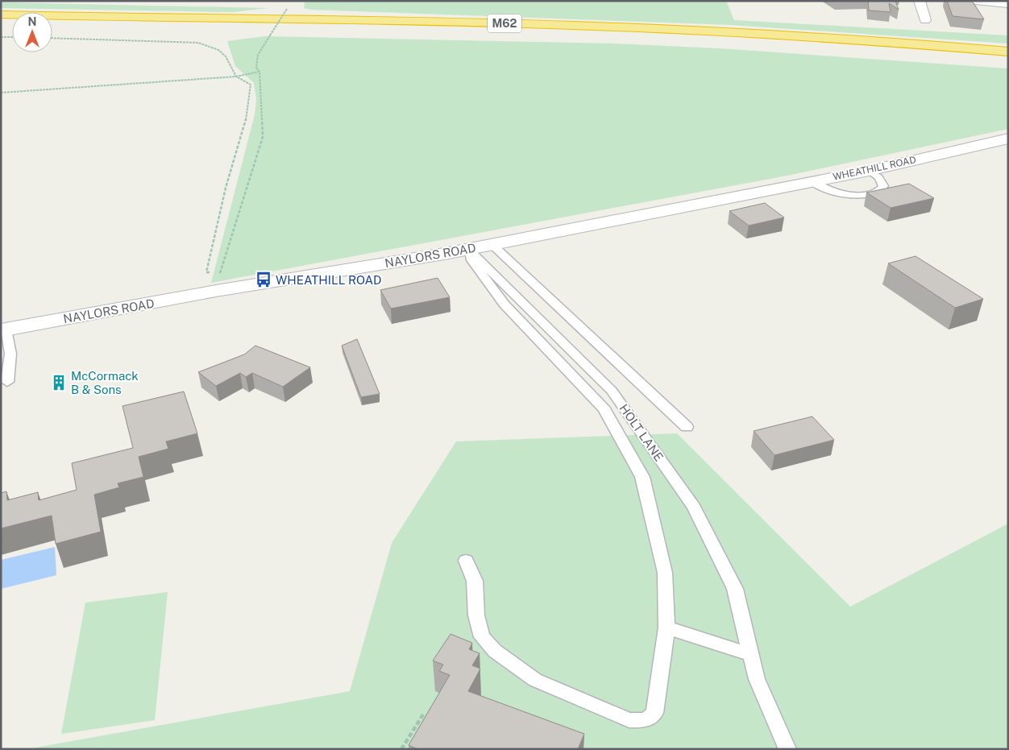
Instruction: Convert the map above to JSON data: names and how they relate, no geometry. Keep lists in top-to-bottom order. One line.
{"streets":{"highway":["M62"],"street":["WHEATHILL ROAD","NAYLORS ROAD"],"lane":["HOLT LANE"]},"crossings":[["WHEATHILL ROAD","NAYLORS ROAD"],["NAYLORS ROAD","HOLT LANE"]],"places":{"bus stop":["WHEATHILL ROAD"],"building":["McCormack B & Sons"]},"north":"top"}
